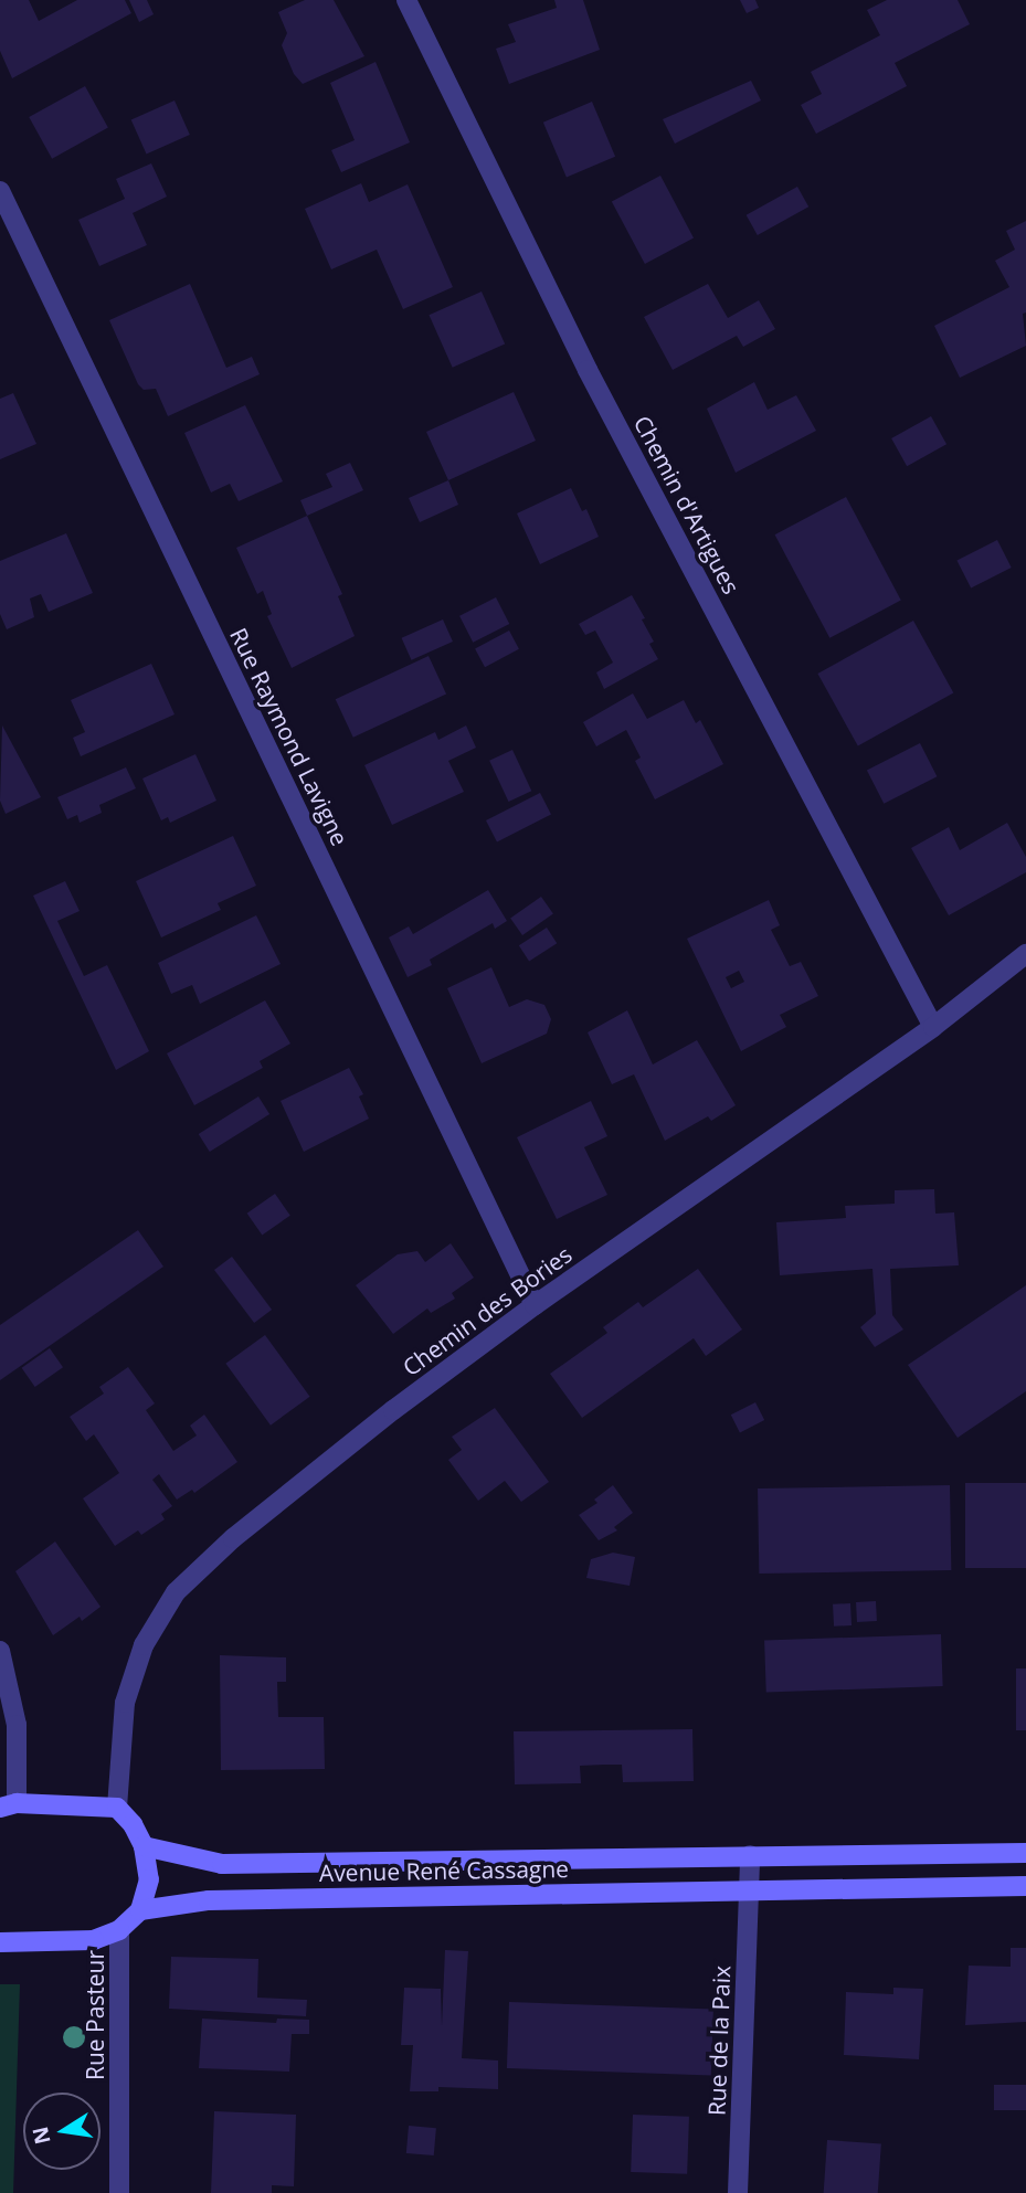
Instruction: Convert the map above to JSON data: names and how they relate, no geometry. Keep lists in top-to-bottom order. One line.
{"streets":{"main road":["Avenue René Cassagne"],"street":["Chemin d'Artigues","Rue Raymond Lavigne","Chemin des Bories","Rue Pasteur","Rue de la Paix"]},"crossings":[["Chemin d'Artigues","Chemin des Bories"],["Rue Raymond Lavigne","Chemin des Bories"],["Avenue René Cassagne","Rue de la Paix"]],"north":"left"}
